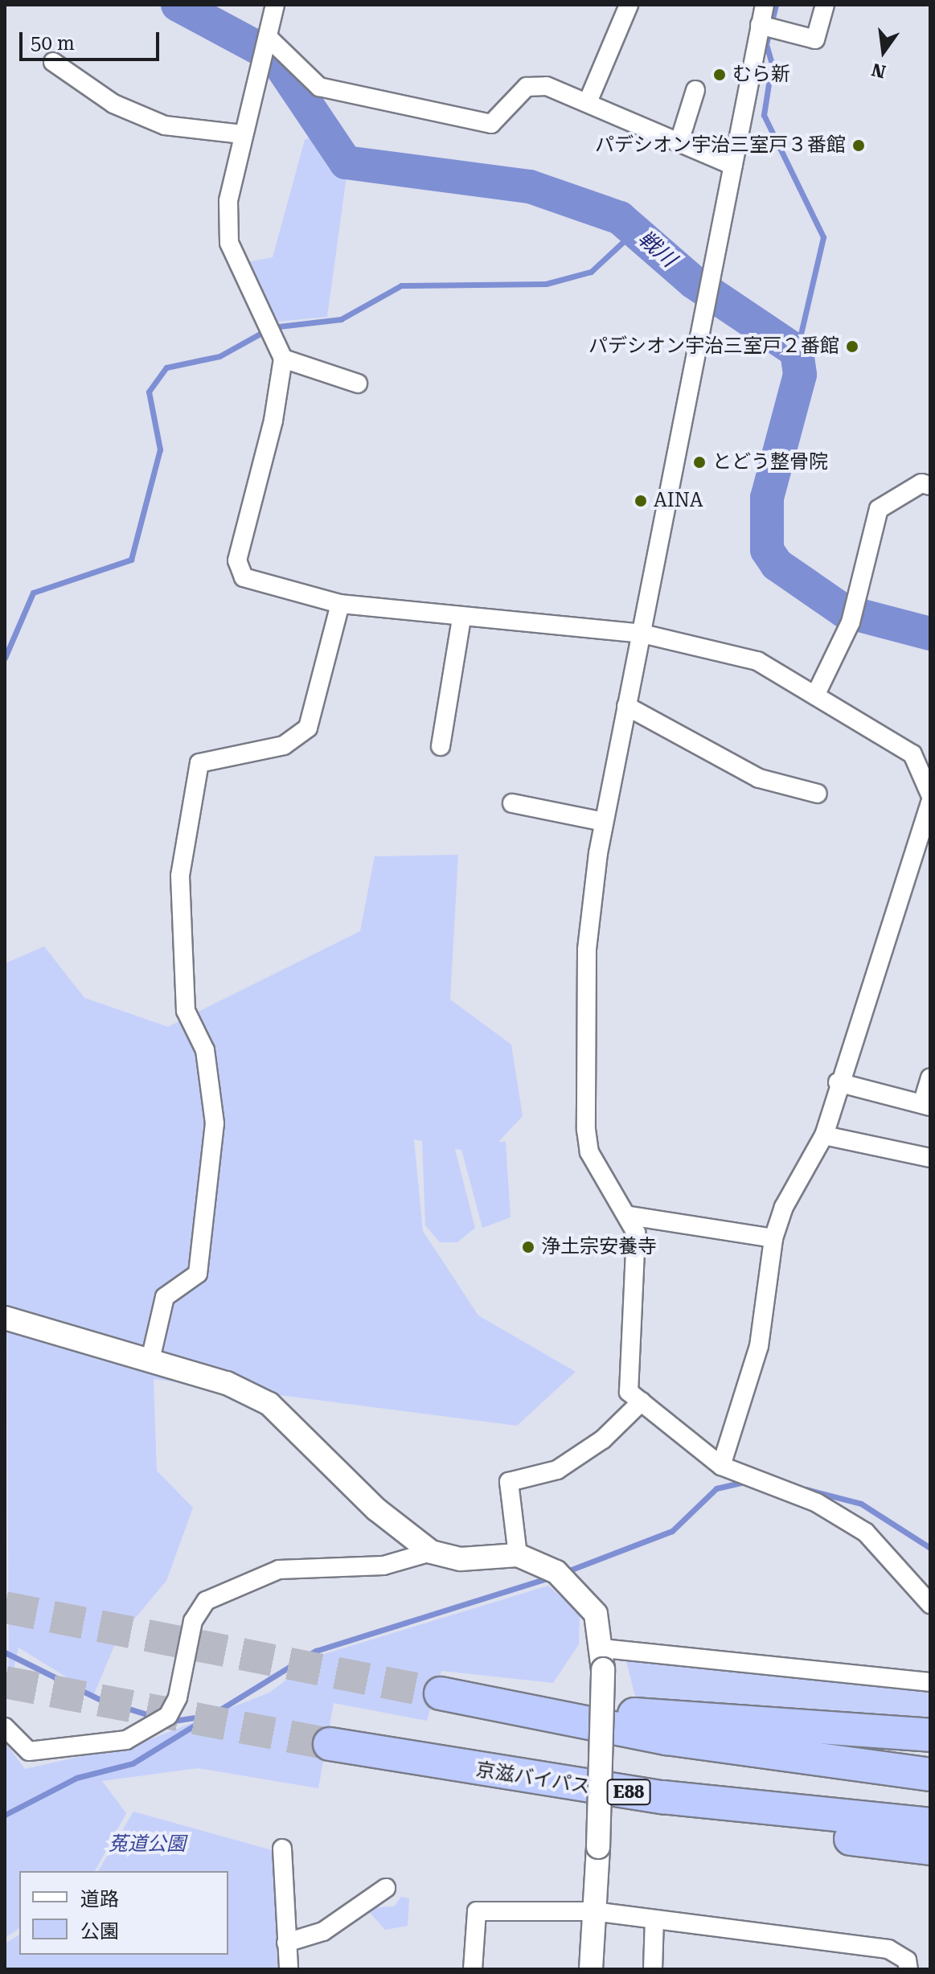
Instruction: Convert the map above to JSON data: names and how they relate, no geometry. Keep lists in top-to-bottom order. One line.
{"streets":{"highway":["京滋バイパス","E88"]},"water":["戦川"],"parks":["菟道公園"],"places":["むら新","パデシオン宇治三室戸３番館","パデシオン宇治三室戸２番館","とどう整骨院","AINA","浄土宗安養寺"],"legend":["道路","公園"],"scale_bar":"50 m","north":"bottom"}
